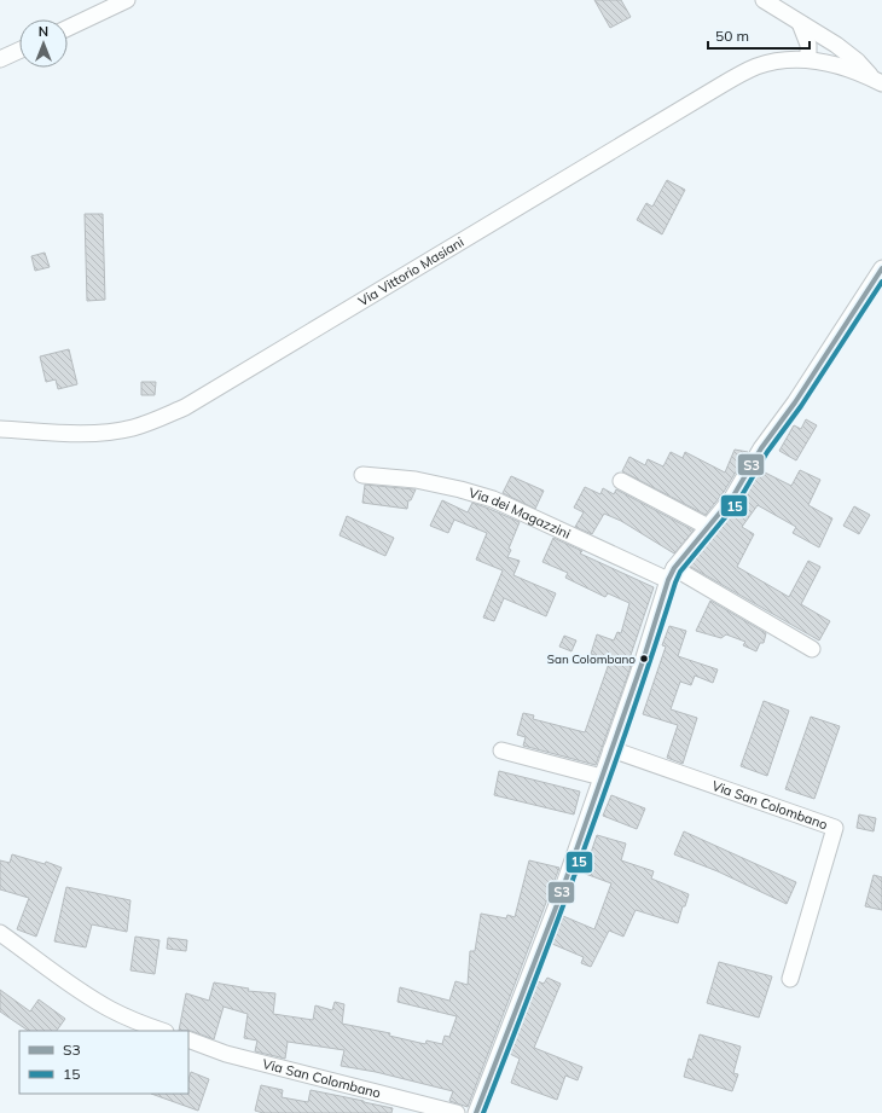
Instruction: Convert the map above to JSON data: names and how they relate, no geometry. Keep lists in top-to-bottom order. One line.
{"streets":{"street":["Via Vittorio Masiani","Via dei Magazzini","Via San Colombano"]},"places":["San Colombano"],"lines":["transit line S3","transit line 15"],"legend":["S3","15"],"scale_bar":"50 m","north":"top"}
